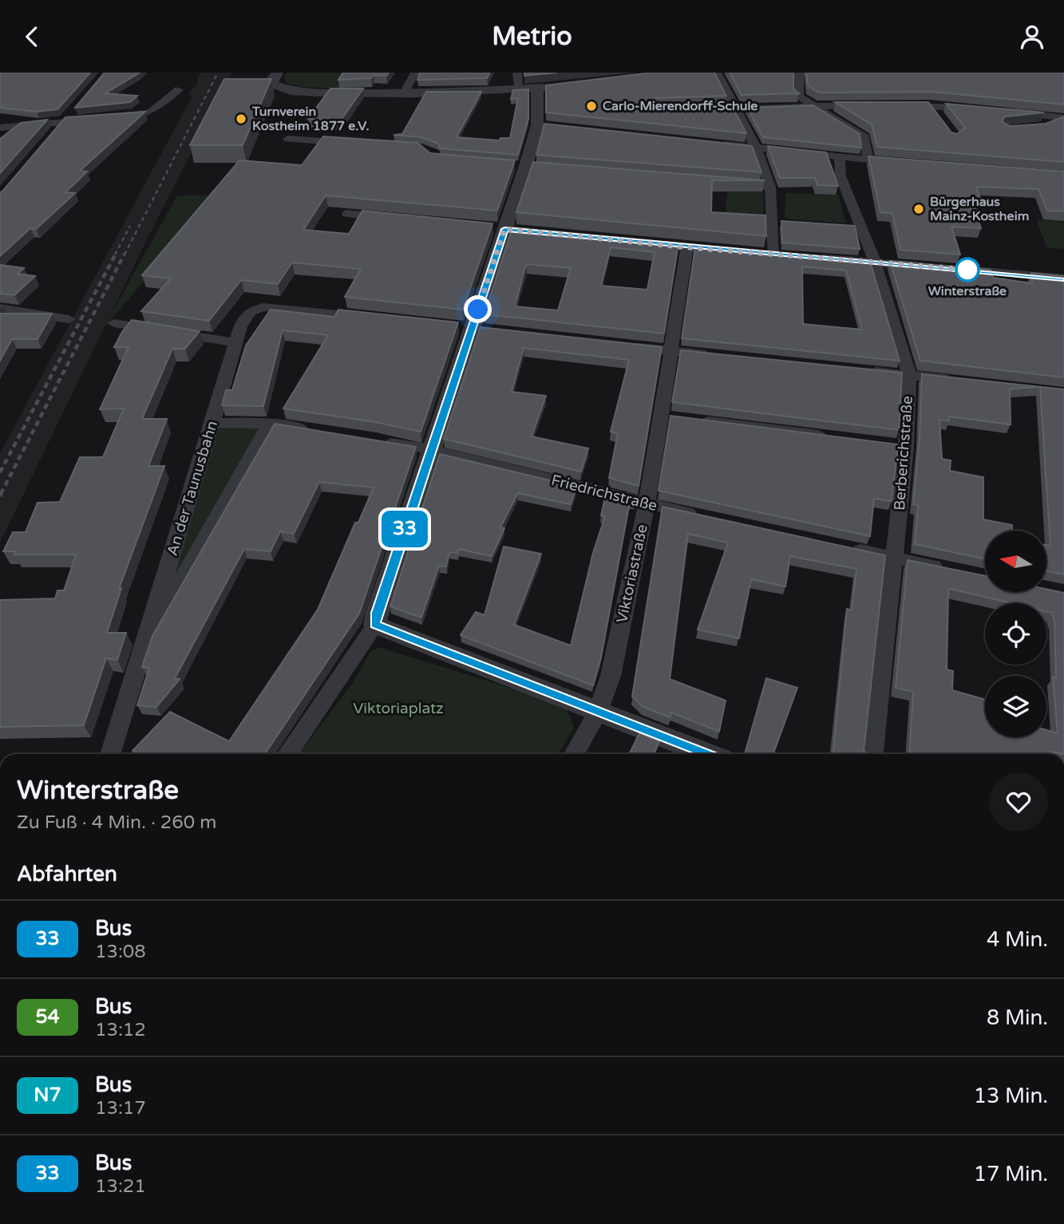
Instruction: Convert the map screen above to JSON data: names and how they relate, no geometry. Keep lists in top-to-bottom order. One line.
{"streets":{"street":["Berberichstraße","An der Taunusbahn","Friedrichstraße","Viktoriastraße"]},"crossings":[["Friedrichstraße","Viktoriastraße"]],"parks":["Viktoriaplatz"],"places":["Carlo-Mierendorff-Schule","Turnverein Kostheim 1877 e.V.","Bürgerhaus Mainz-Kostheim","Winterstraße"],"lines":["bus line 33"],"north":"left","page":{"header":"Metrio","on_map":"33","heading":[["Winterstraße","Zu Fuß · 4 Min. · 260 m"],"Abfahrten"],"list":[{"mark":"33","name":"Bus","note":"13:08","value":"4 Min."},{"mark":"54","name":"Bus","note":"13:12","value":"8 Min."},{"mark":"N7","name":"Bus","note":"13:17","value":"13 Min."},{"mark":"33","name":"Bus","note":"13:21","value":"17 Min."}]}}
